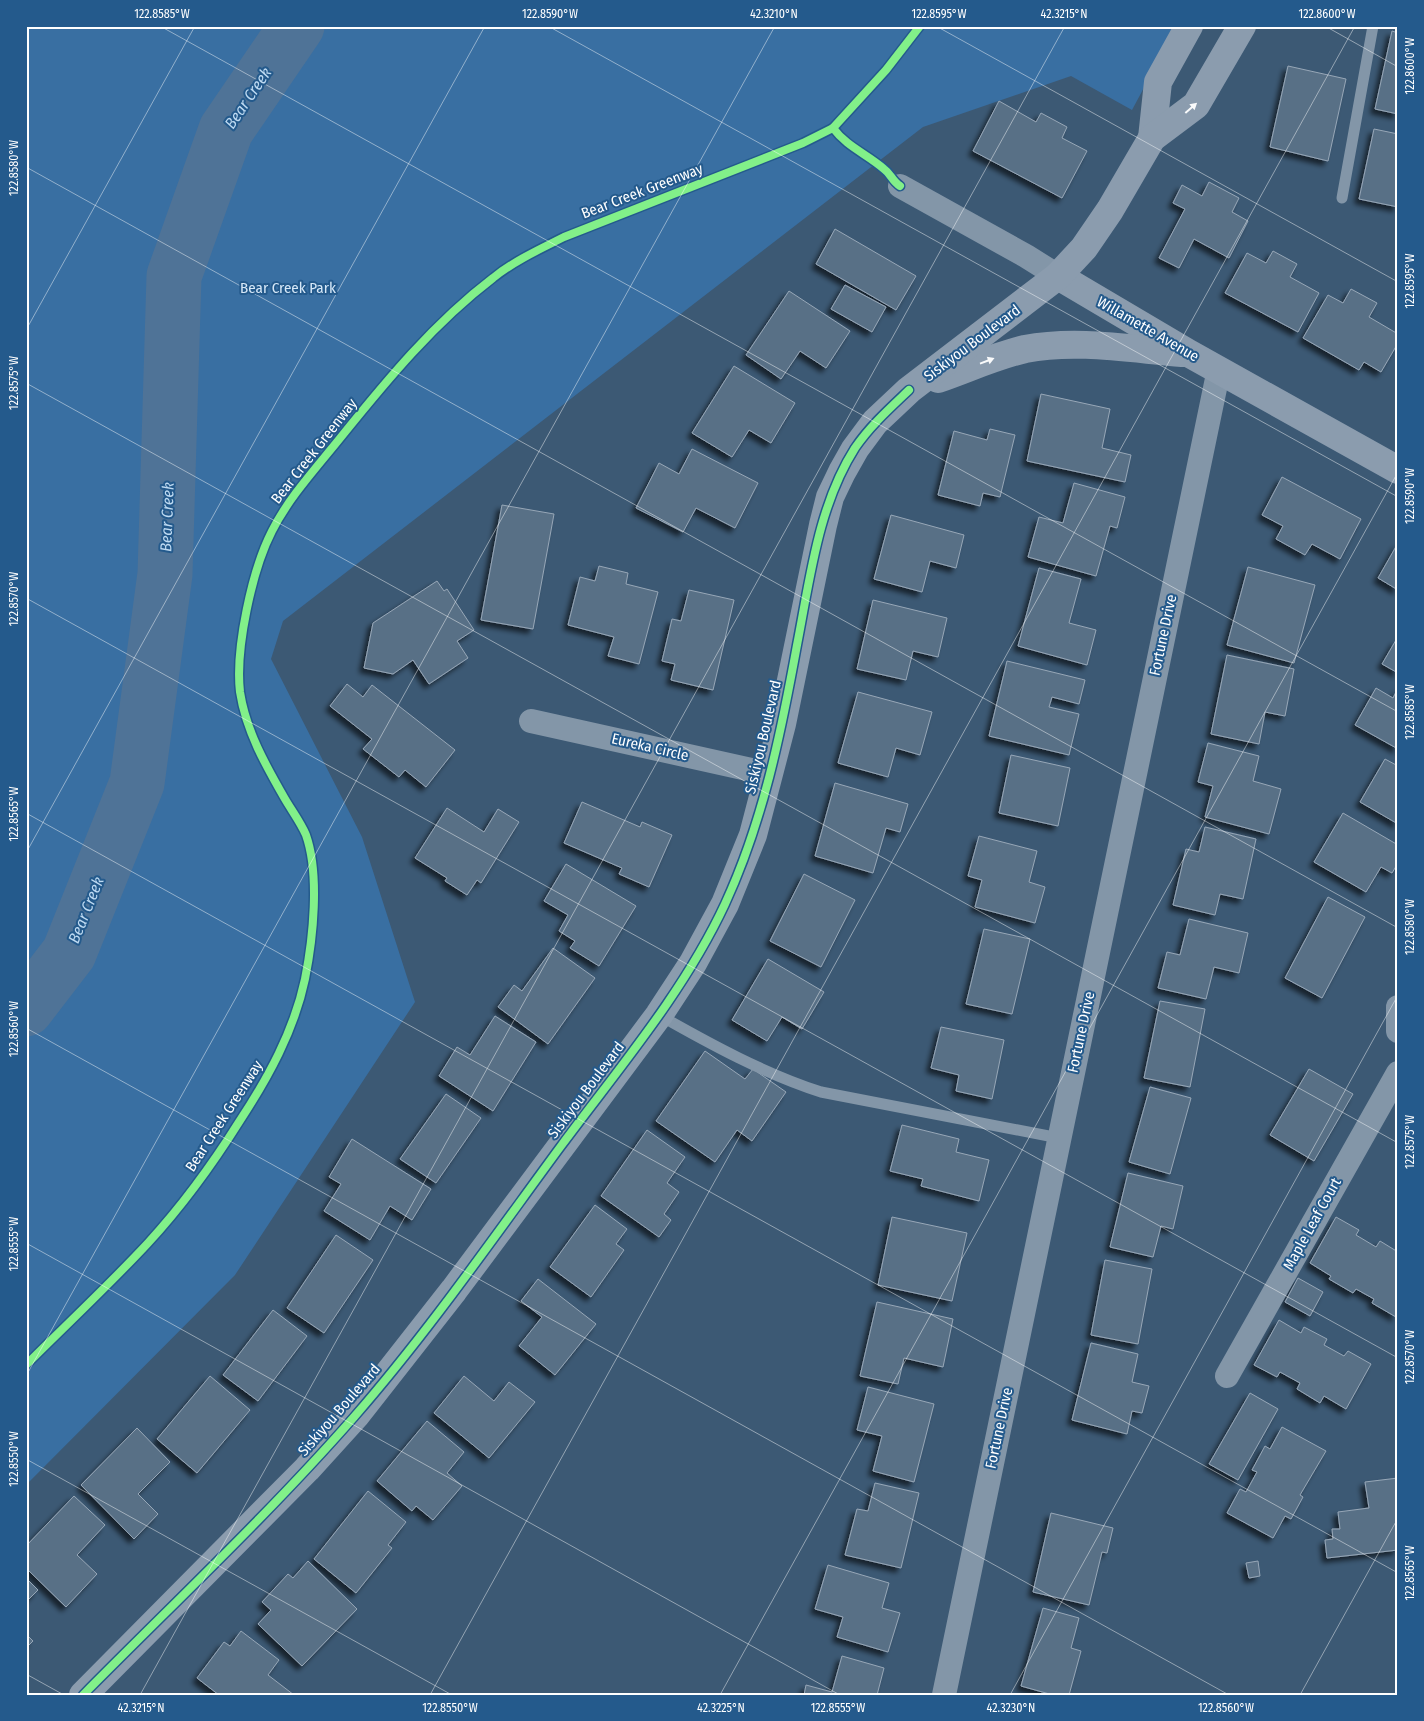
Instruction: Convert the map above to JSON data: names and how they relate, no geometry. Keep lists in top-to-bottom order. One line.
{"streets":{"street":["Willamette Avenue","Siskiyou Boulevard","Fortune Drive","Eureka Circle","Maple Leaf Court"],"cycle path":["Bear Creek Greenway"]},"crossings":[["Willamette Avenue","Siskiyou Boulevard"],["Willamette Avenue","Fortune Drive"],["Siskiyou Boulevard","Eureka Circle"]],"water":["Bear Creek"],"parks":["Bear Creek Park"],"coordinates":["122.8585°W","122.8590°W","42.3210°N","122.8595°W","42.3215°N","122.8600°W","122.8580°W","122.8575°W","122.8570°W","122.8565°W","122.8560°W","122.8555°W","122.8550°W","42.3225°N","42.3230°N"]}
